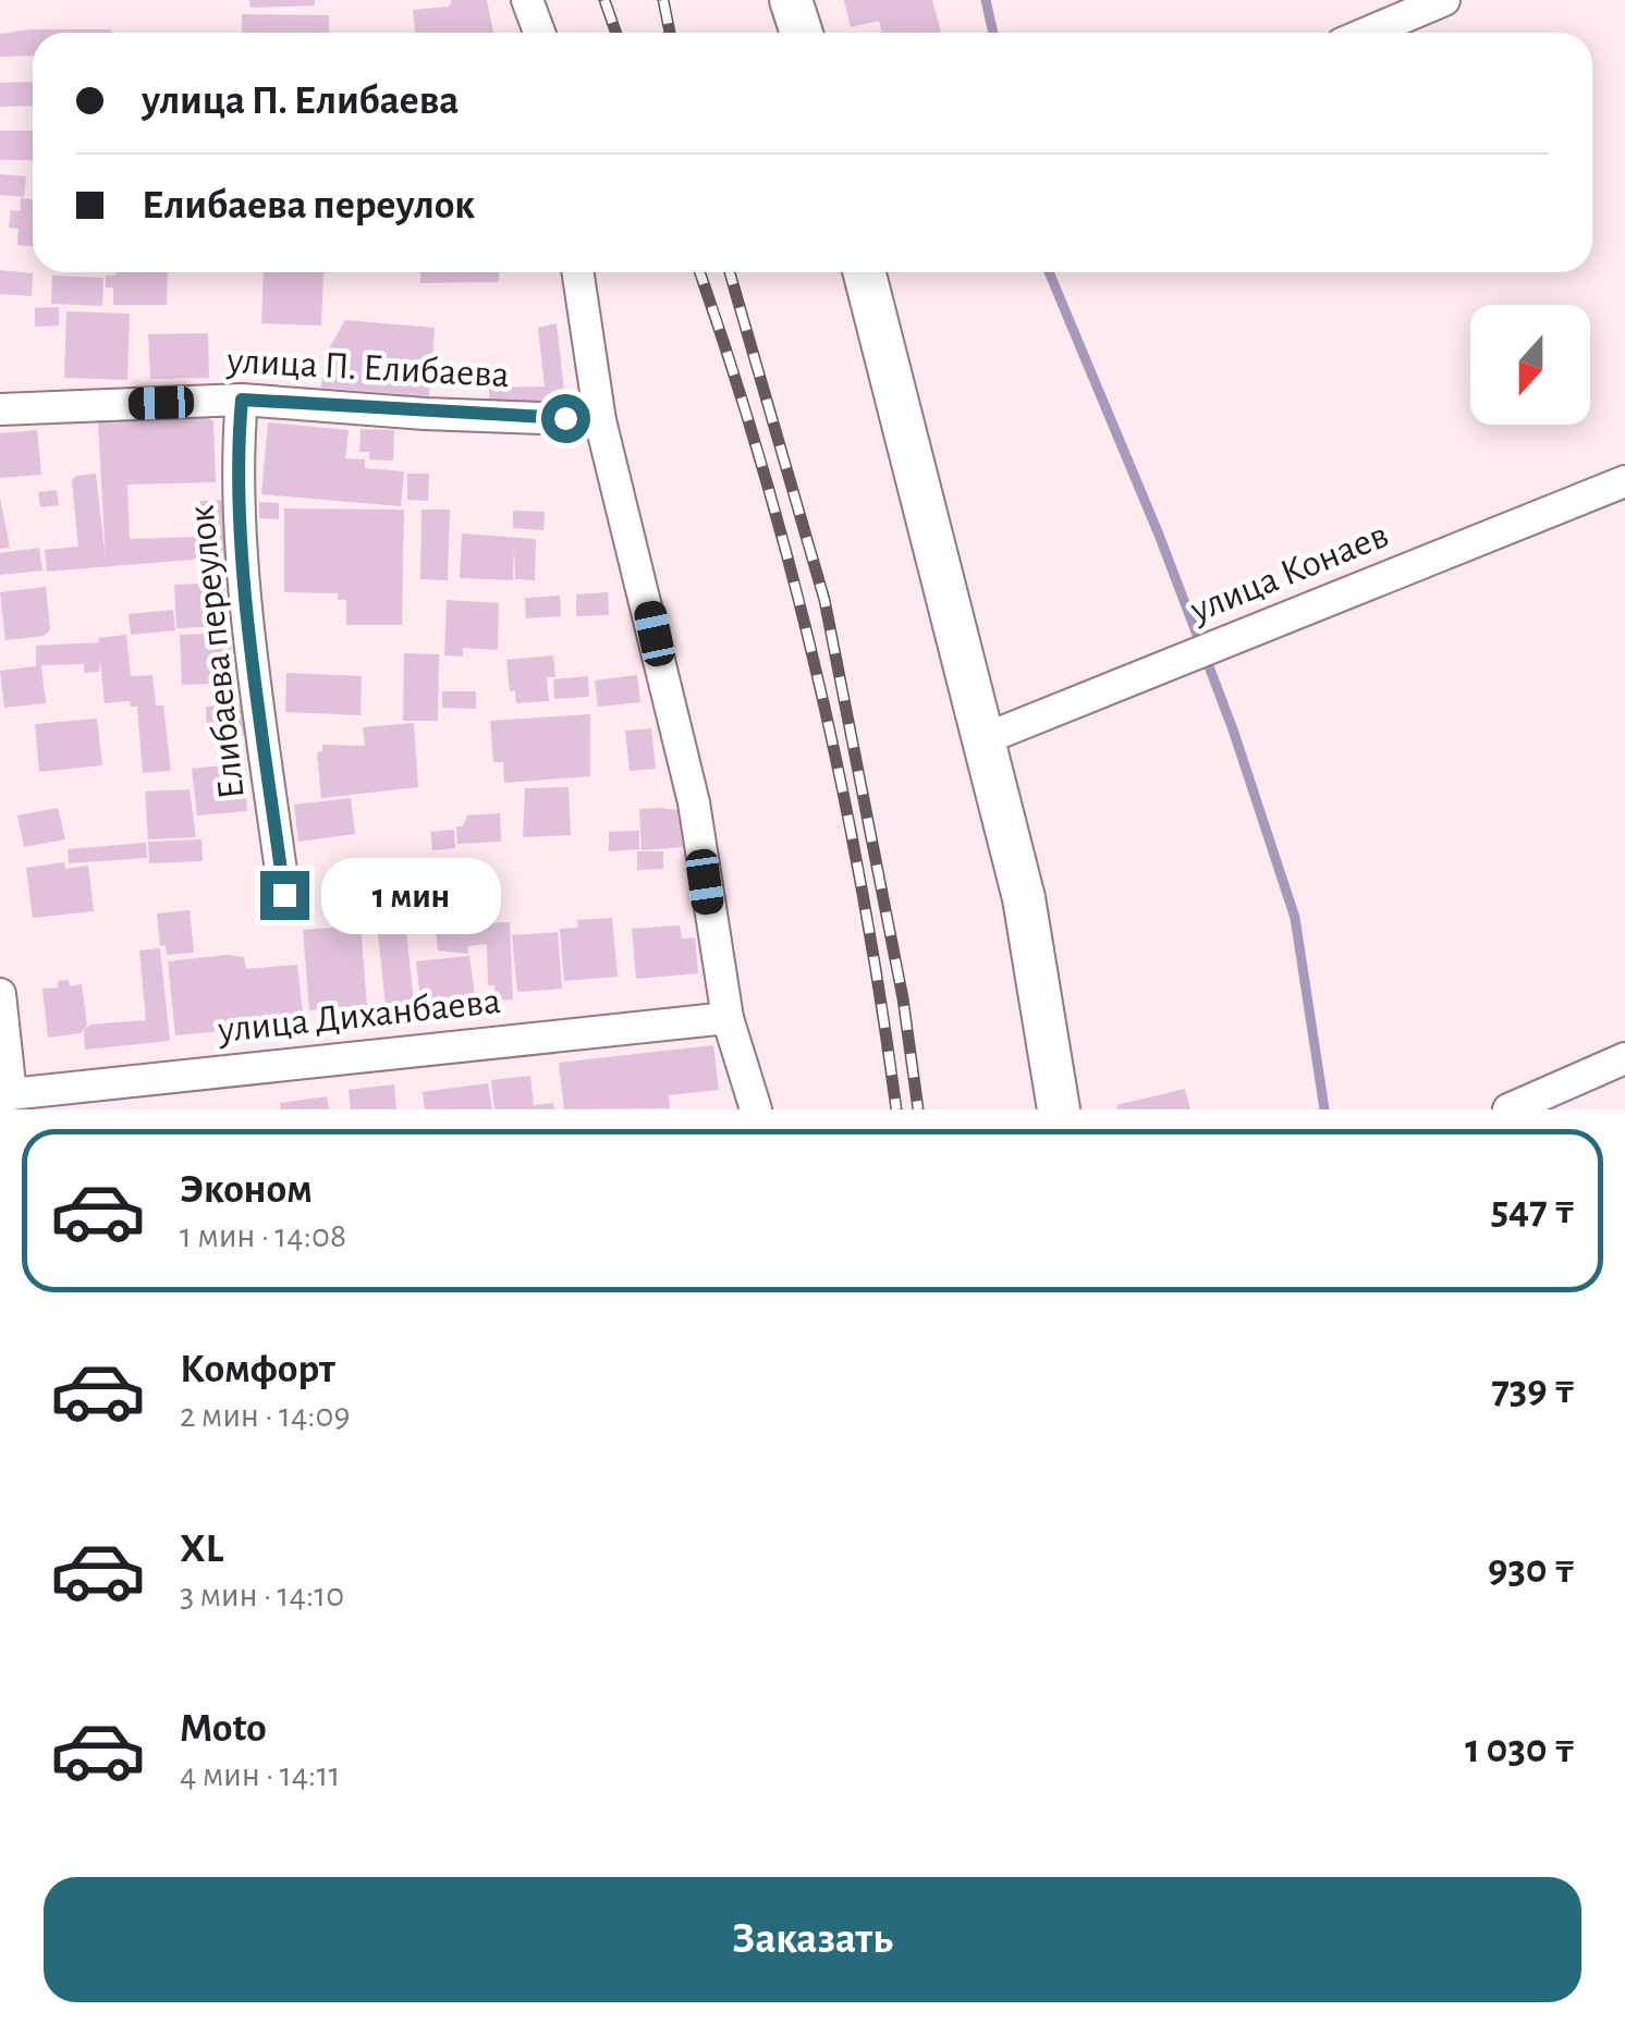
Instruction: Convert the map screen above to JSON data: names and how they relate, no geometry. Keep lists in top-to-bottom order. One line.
{"streets":{"street":["улица П. Елибаева","улица Конаев","Елибаева переулок","улица Диханбаева"]},"crossings":[["улица П. Елибаева","Елибаева переулок"]],"north":"bottom","page":{"banner":["улица П. Елибаева","Елибаева переулок"],"bubble":"1 мин","list":[{"name":"Эконом","note":"1 мин · 14:08","value":"547 ₸"},{"name":"Комфорт","note":"2 мин · 14:09","value":"739 ₸"},{"name":"XL","note":"3 мин · 14:10","value":"930 ₸"},{"name":"Moto","note":"4 мин · 14:11","value":"1 030 ₸"}],"buttons":"Заказать"}}
